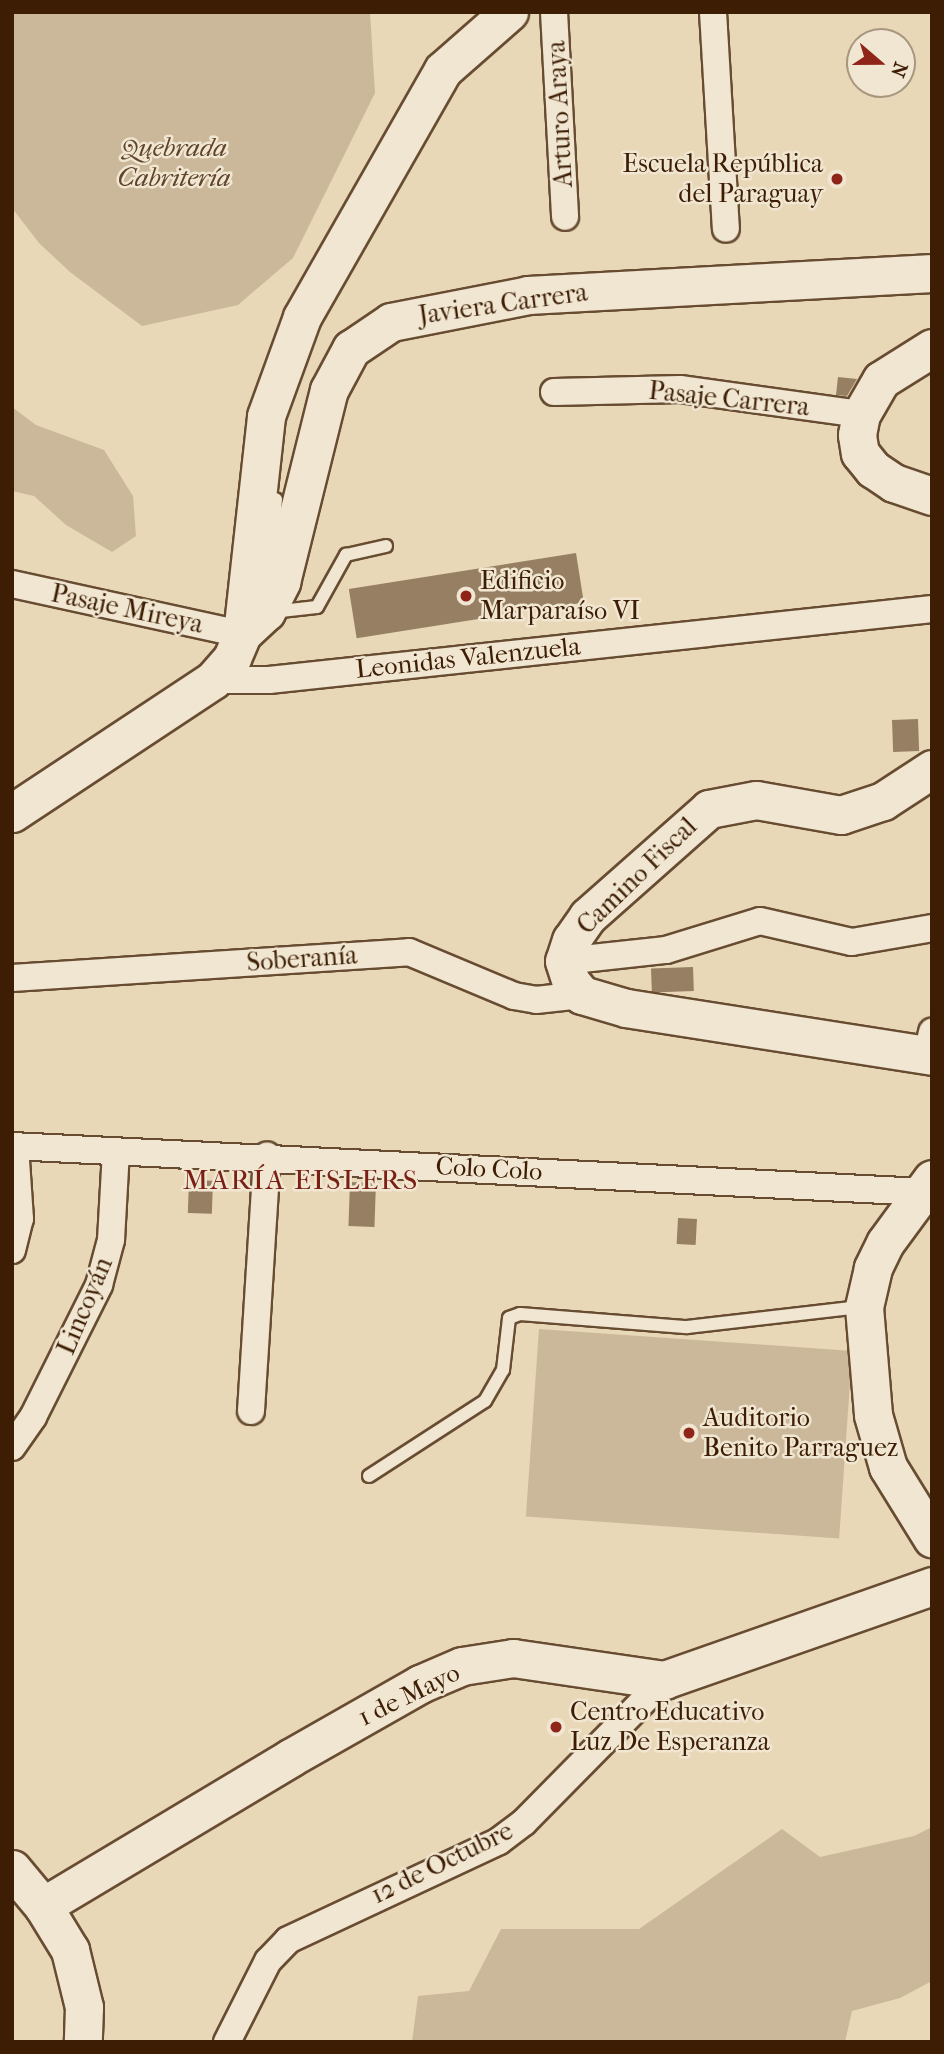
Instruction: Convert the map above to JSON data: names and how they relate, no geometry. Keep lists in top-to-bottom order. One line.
{"streets":{"street":["Arturo Araya","Javiera Carrera","Pasaje Carrera","Pasaje Mireya","Leonidas Valenzuela","Camino Fiscal","Soberanía","Colo Colo","Lincoyán","1 de Mayo","12 de Octubre"]},"crossings":[["Javiera Carrera","Pasaje Mireya"],["Camino Fiscal","Soberanía"],["Colo Colo","Lincoyán"],["1 de Mayo","12 de Octubre"]],"districts":["MARÍA EISLERS"],"parks":["Quebrada Cabritería"],"places":["Escuela República del Paraguay","Edificio Marparaíso VI","Auditorio Benito Parraguez","Centro Educativo Luz De Esperanza"],"north":"right"}
